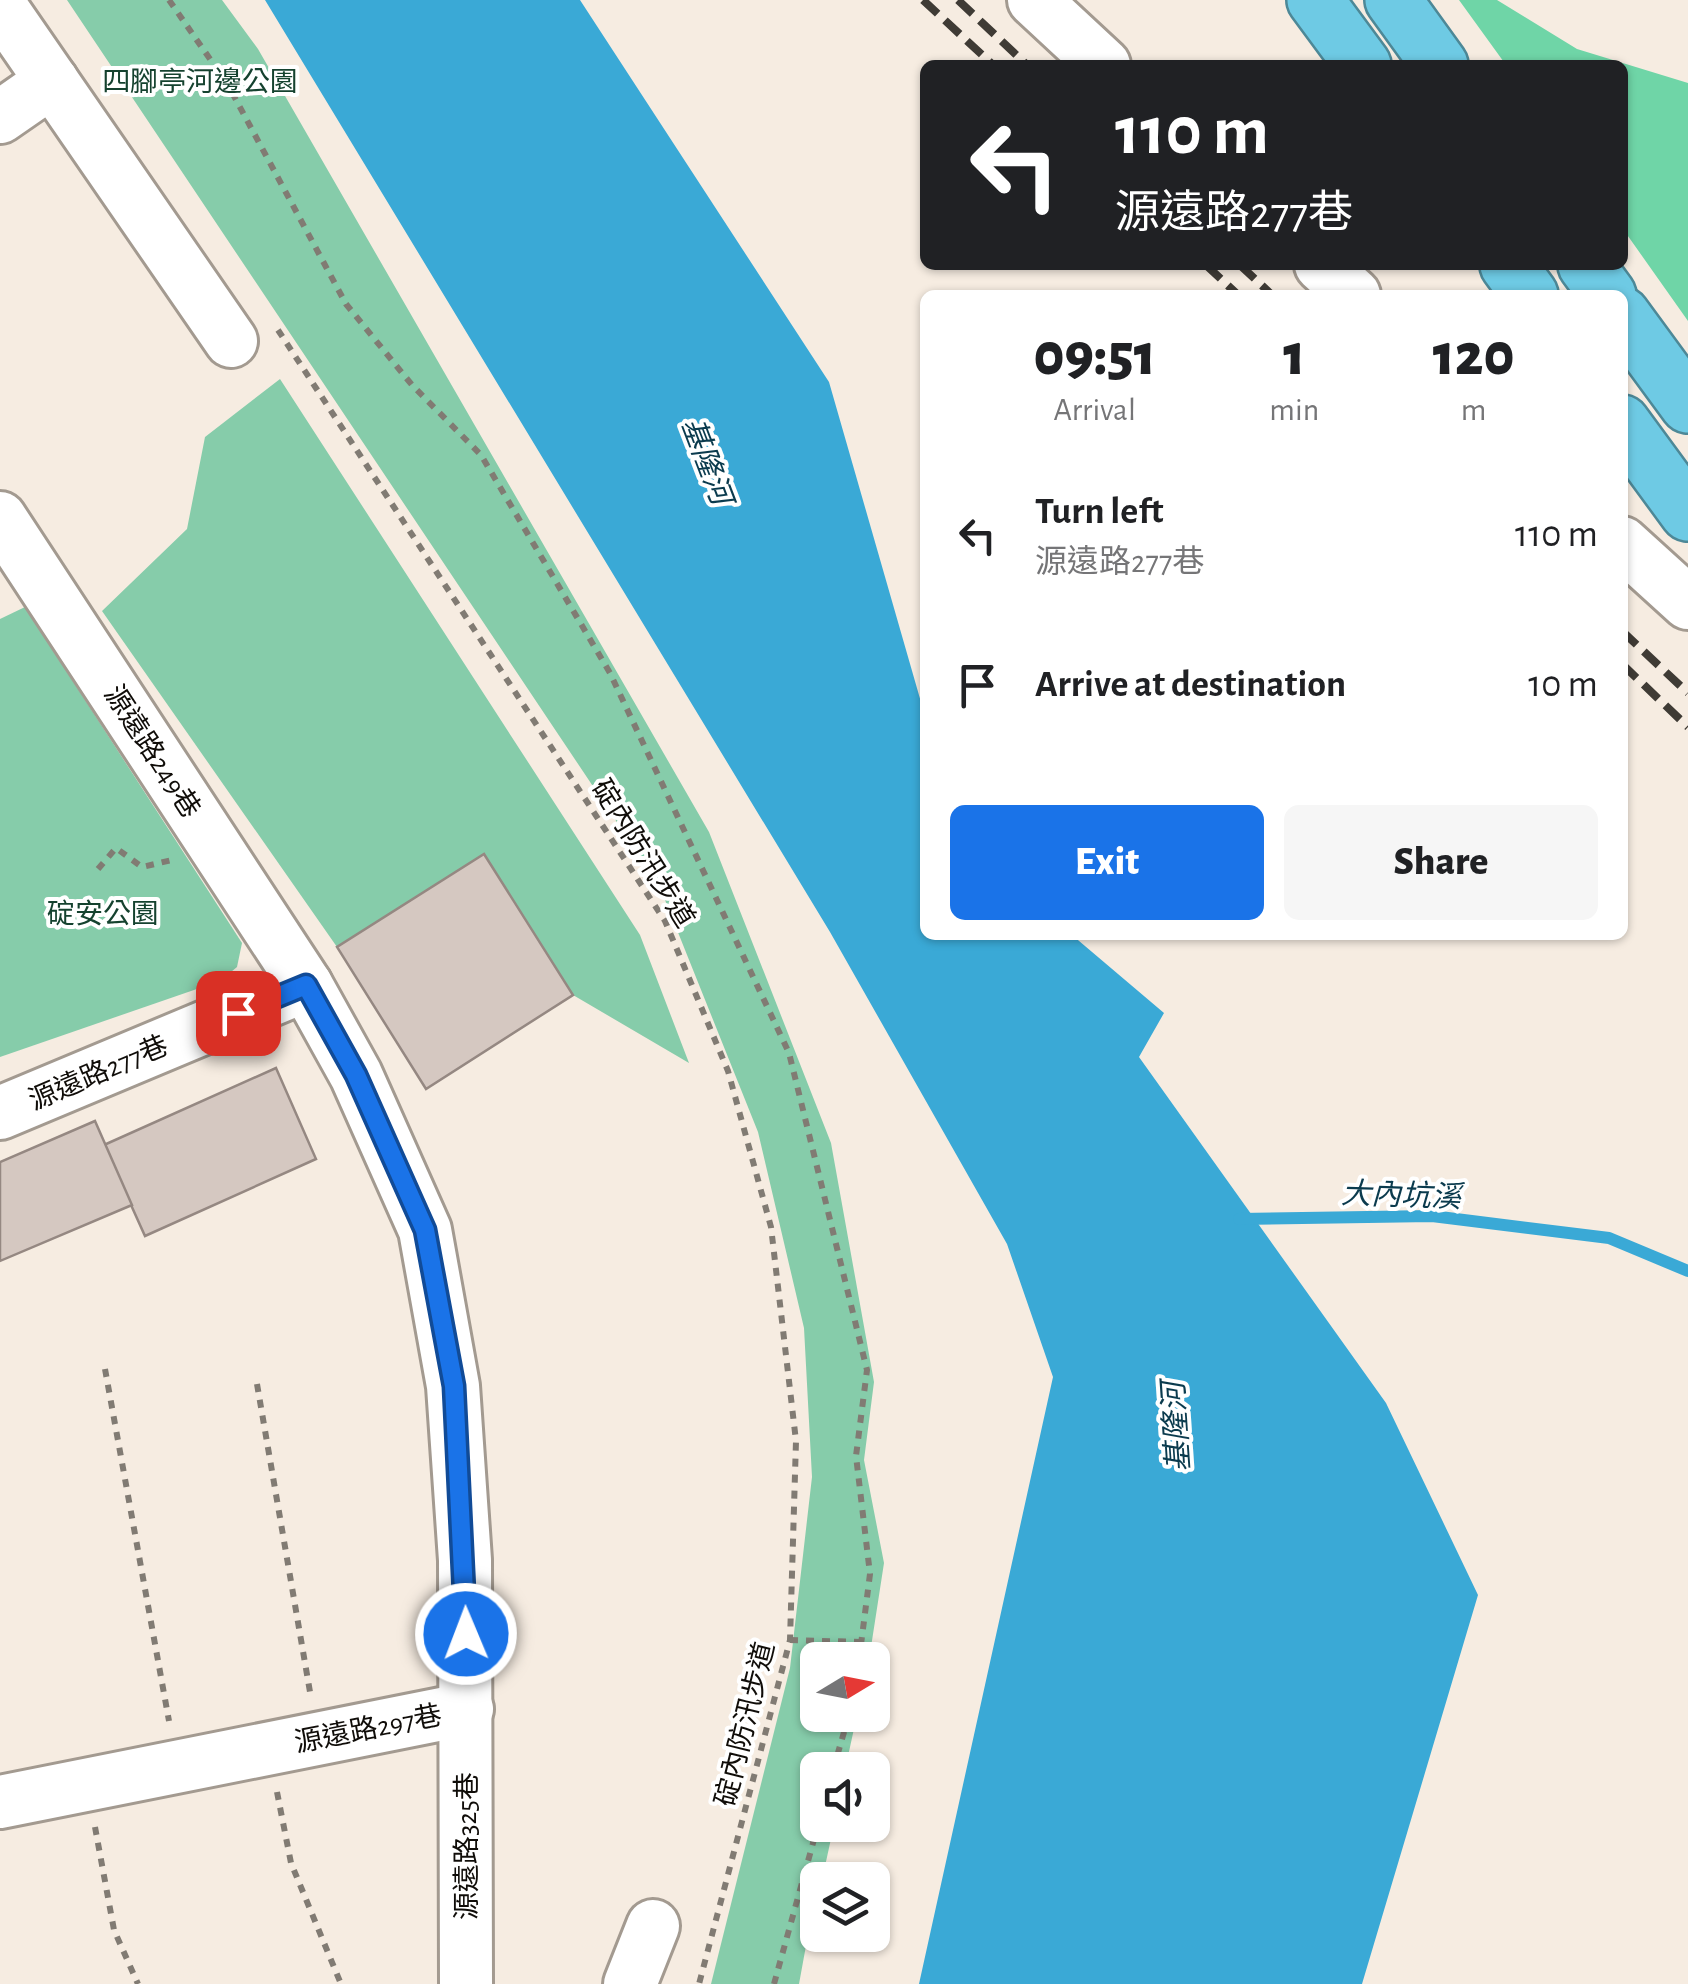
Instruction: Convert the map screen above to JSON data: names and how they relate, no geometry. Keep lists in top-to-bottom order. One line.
{"streets":{"street":["源遠路249巷","源遠路277巷","源遠路297巷","源遠路325巷"],"path":["碇內防汛步道"]},"crossings":[["源遠路249巷","源遠路277巷"],["源遠路249巷","源遠路297巷"],["源遠路277巷","源遠路297巷"],["源遠路297巷","源遠路325巷"]],"water":["基隆河","大內坑溪"],"parks":["四腳亭河邊公園","碇安公園"],"north":"right","page":{"turn":["110 m","源遠路277巷"],"eta":["09:51","Arrival","1","min","120","m"],"list":[{"name":"Turn left","note":"源遠路277巷","value":"110 m"},{"name":"Arrive at destination","value":"10 m"}],"buttons":["Exit","Share"]}}
